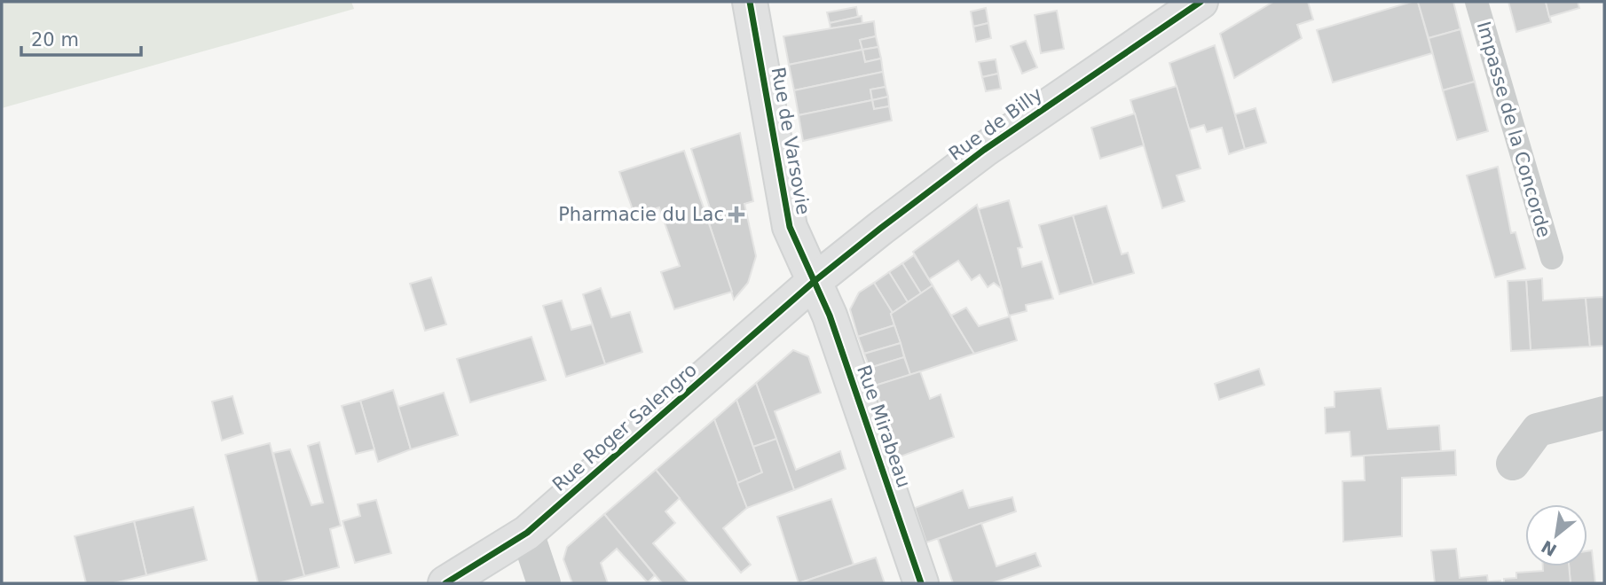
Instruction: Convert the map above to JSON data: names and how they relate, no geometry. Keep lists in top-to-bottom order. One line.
{"streets":{"street":["Rue de Billy","Rue de Varsovie","Rue Mirabeau","Rue Roger Salengro"],"lane":["Impasse de la Concorde"]},"crossings":[["Rue de Billy","Rue de Varsovie"],["Rue de Billy","Rue Mirabeau"],["Rue de Billy","Rue Roger Salengro"],["Rue de Varsovie","Rue Mirabeau"],["Rue de Varsovie","Rue Roger Salengro"],["Rue Mirabeau","Rue Roger Salengro"]],"places":{"health":["Pharmacie du Lac"]},"scale_bar":"20 m","north":"bottom left"}
